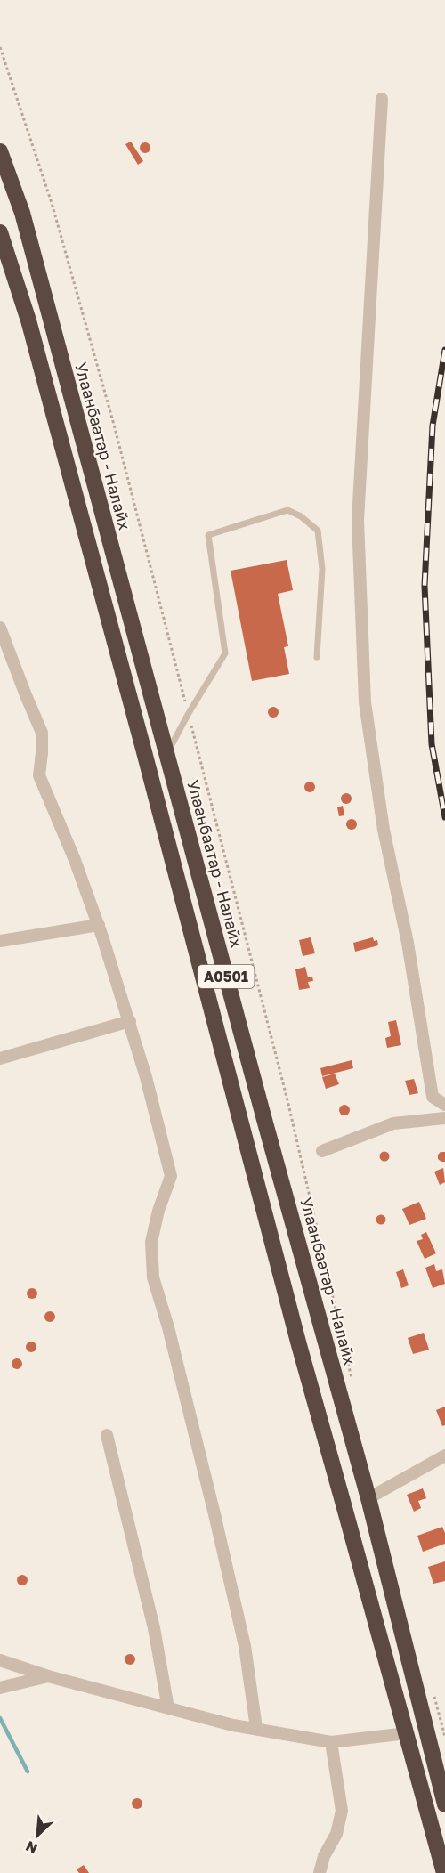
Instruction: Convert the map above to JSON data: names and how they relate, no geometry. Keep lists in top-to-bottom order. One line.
{"streets":{"highway":["Улаанбаатар - Налайх","A0501"]},"north":"bottom left"}
